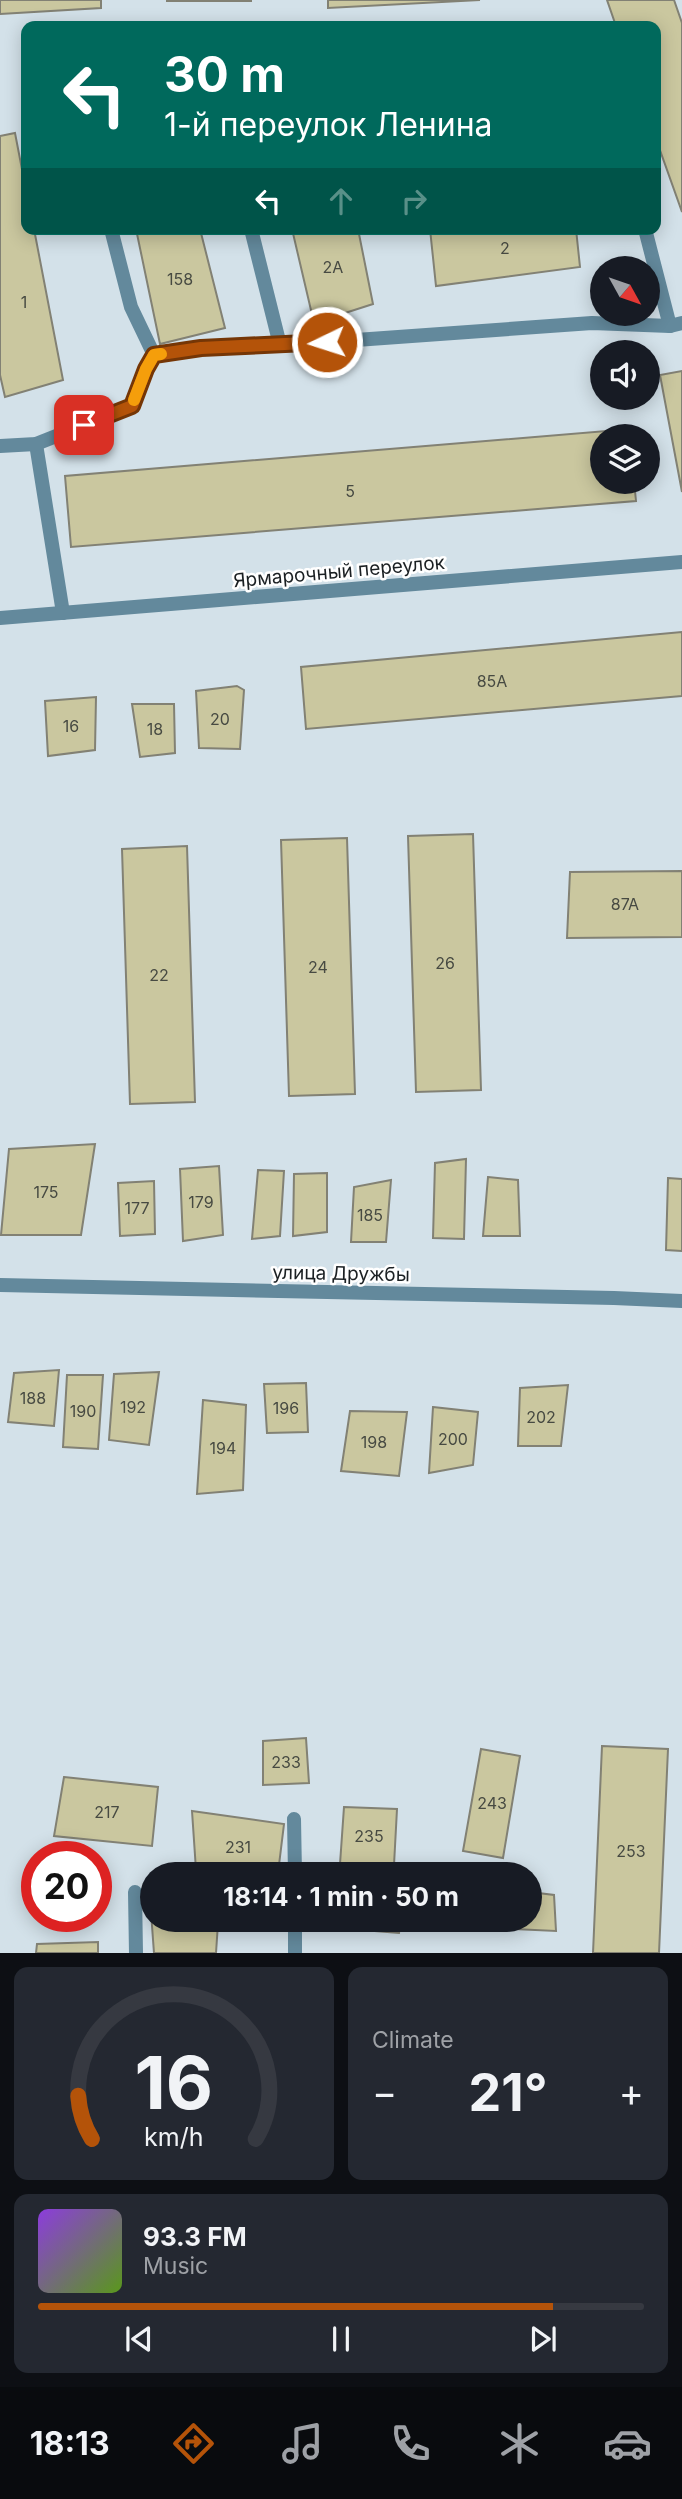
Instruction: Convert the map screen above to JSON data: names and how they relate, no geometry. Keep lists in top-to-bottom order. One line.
{"streets":{"street":["Ярмарочный переулок","улица Дружбы"]},"house_numbers":["2","2А","158","1","5","85А","20","16","18","87А","26","24","22","175","179","177","185","188","192","196","190","202","200","198","194","233","243","217","235","231","253"],"north":"bottom right","page":{"turn":["30 m","1-й переулок Ленина"],"limit":"20","trip":"18:14 · 1 min · 50 m","tile":"Climate","heat":["−","21°","+"],"song":["93.3 FM","Music"],"tabs":"18:13","gauge":["16","km/h"]}}
